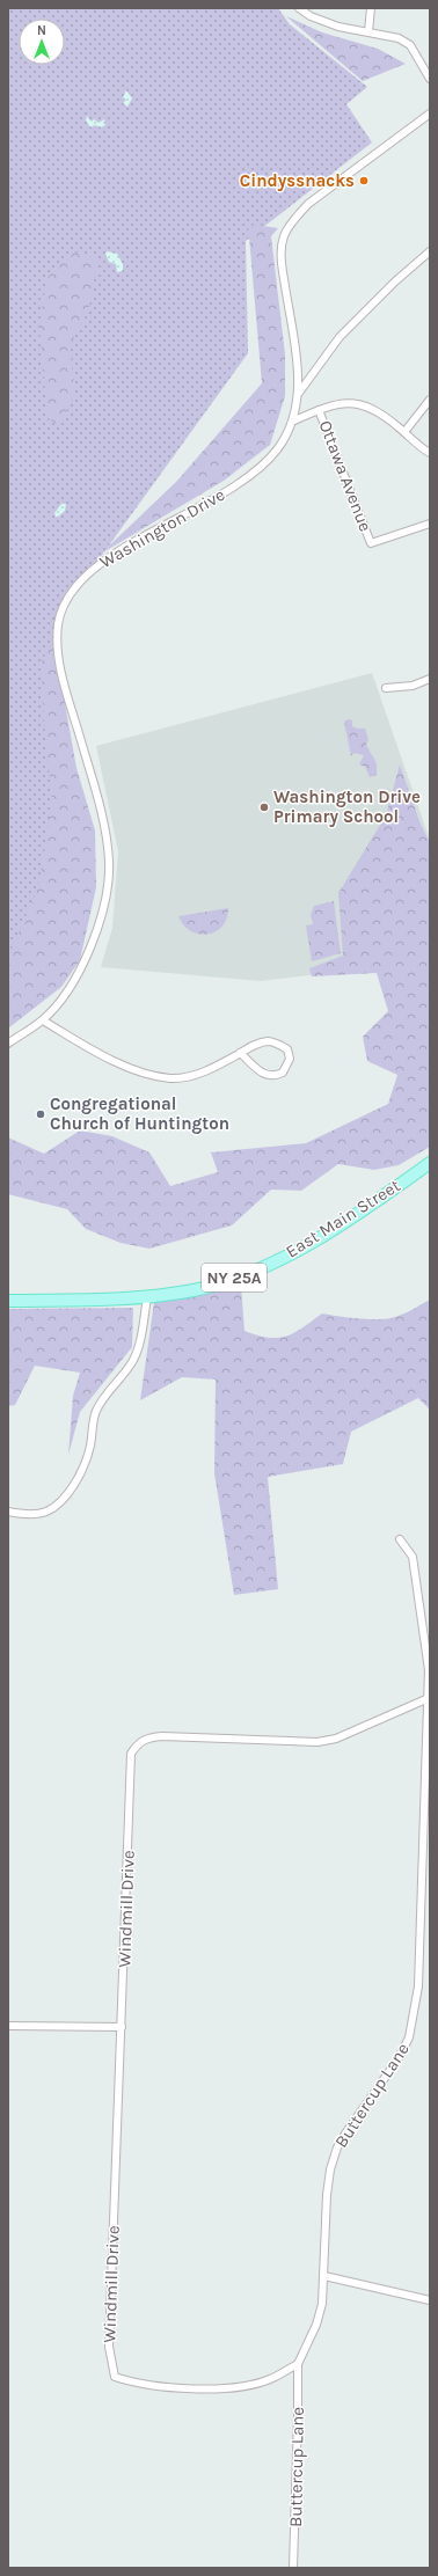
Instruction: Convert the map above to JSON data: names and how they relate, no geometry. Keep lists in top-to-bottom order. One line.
{"streets":{"main road":["East Main Street","NY 25A"],"street":["Ottawa Avenue","Washington Drive","Windmill Drive","Buttercup Lane"]},"crossings":[["Windmill Drive","Buttercup Lane"]],"places":["Cindyssnacks","Washington Drive Primary School","Congregational Church of Huntington"],"north":"top"}
